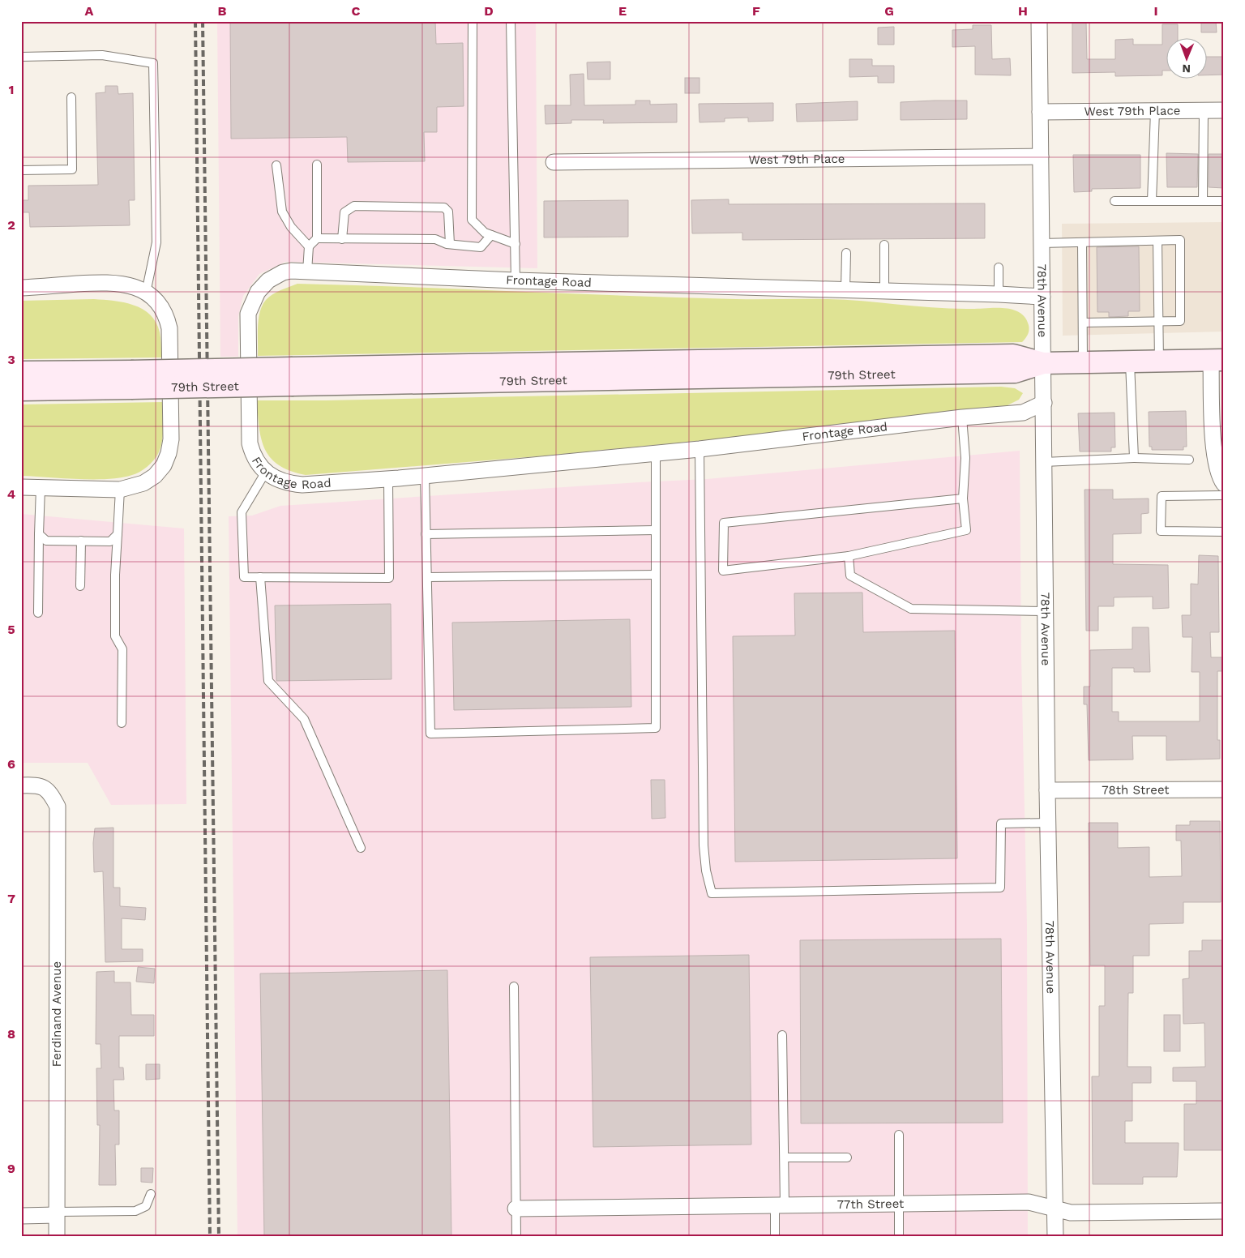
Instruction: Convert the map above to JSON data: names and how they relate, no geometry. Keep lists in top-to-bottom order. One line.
{"streets":{"main road":["79th Street"],"street":["West 79th Place","Frontage Road","78th Avenue","78th Street","Ferdinand Avenue","77th Street"]},"crossings":[["West 79th Place","78th Avenue"],["Frontage Road","78th Avenue"],["78th Avenue","79th Street"],["78th Avenue","78th Street"],["78th Avenue","77th Street"]],"north":"bottom","grid":{"columns":["A","B","C","D","E","F","G","H","I"],"rows":["1","2","3","4","5","6","7","8","9"]}}
